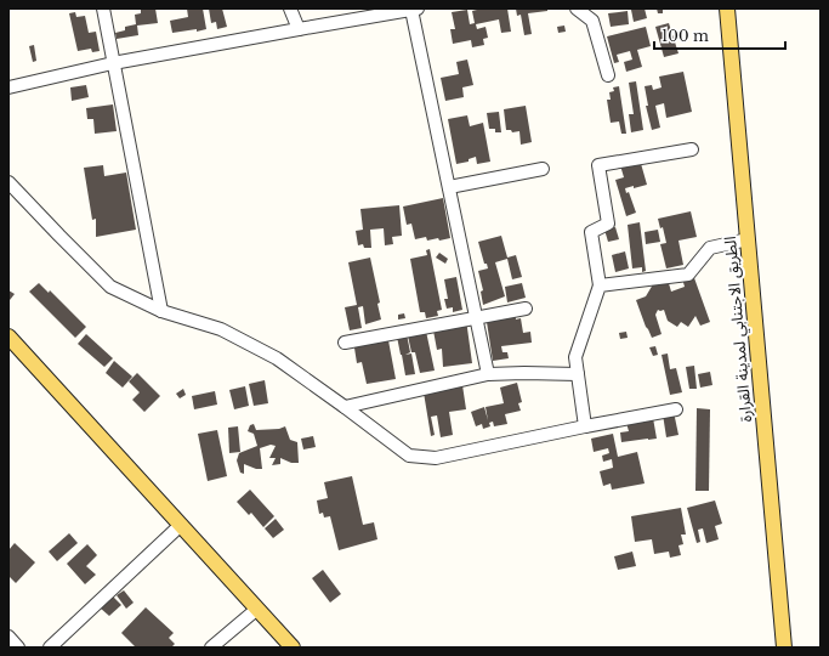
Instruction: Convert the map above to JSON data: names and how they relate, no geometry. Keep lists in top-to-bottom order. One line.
{"streets":{"main road":["الطريق الاجتنابي لمدينة القرارة"]},"scale_bar":"100 m"}
